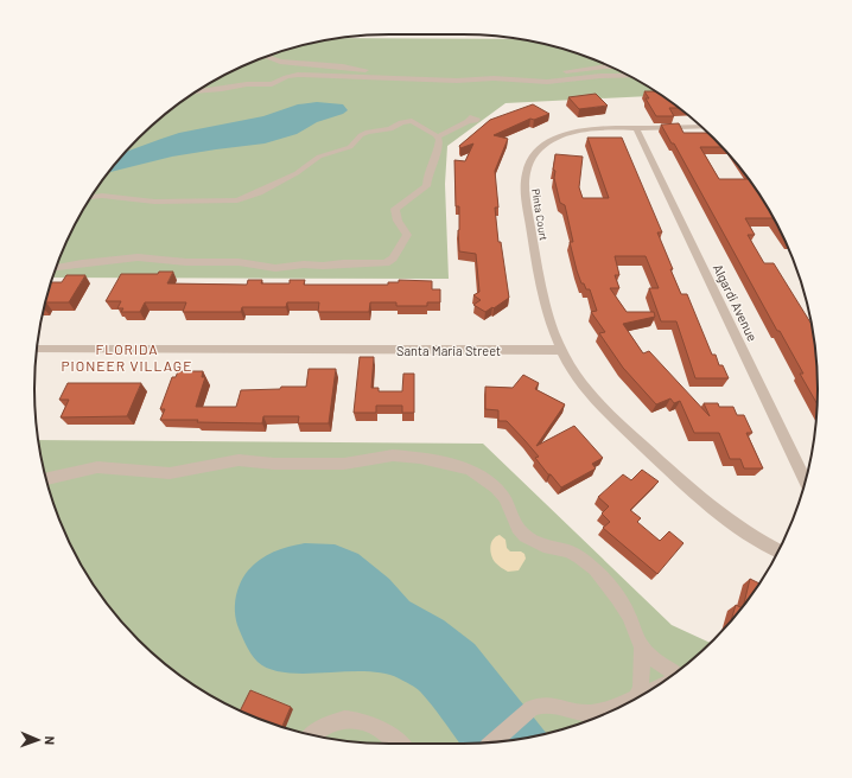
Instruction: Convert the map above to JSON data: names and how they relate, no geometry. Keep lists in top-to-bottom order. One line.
{"streets":{"street":["Pinta Court","Algardi Avenue","Santa Maria Street"]},"crossings":[["Pinta Court","Algardi Avenue"],["Pinta Court","Santa Maria Street"]],"districts":["FLORIDA PIONEER VILLAGE"],"north":"right"}
